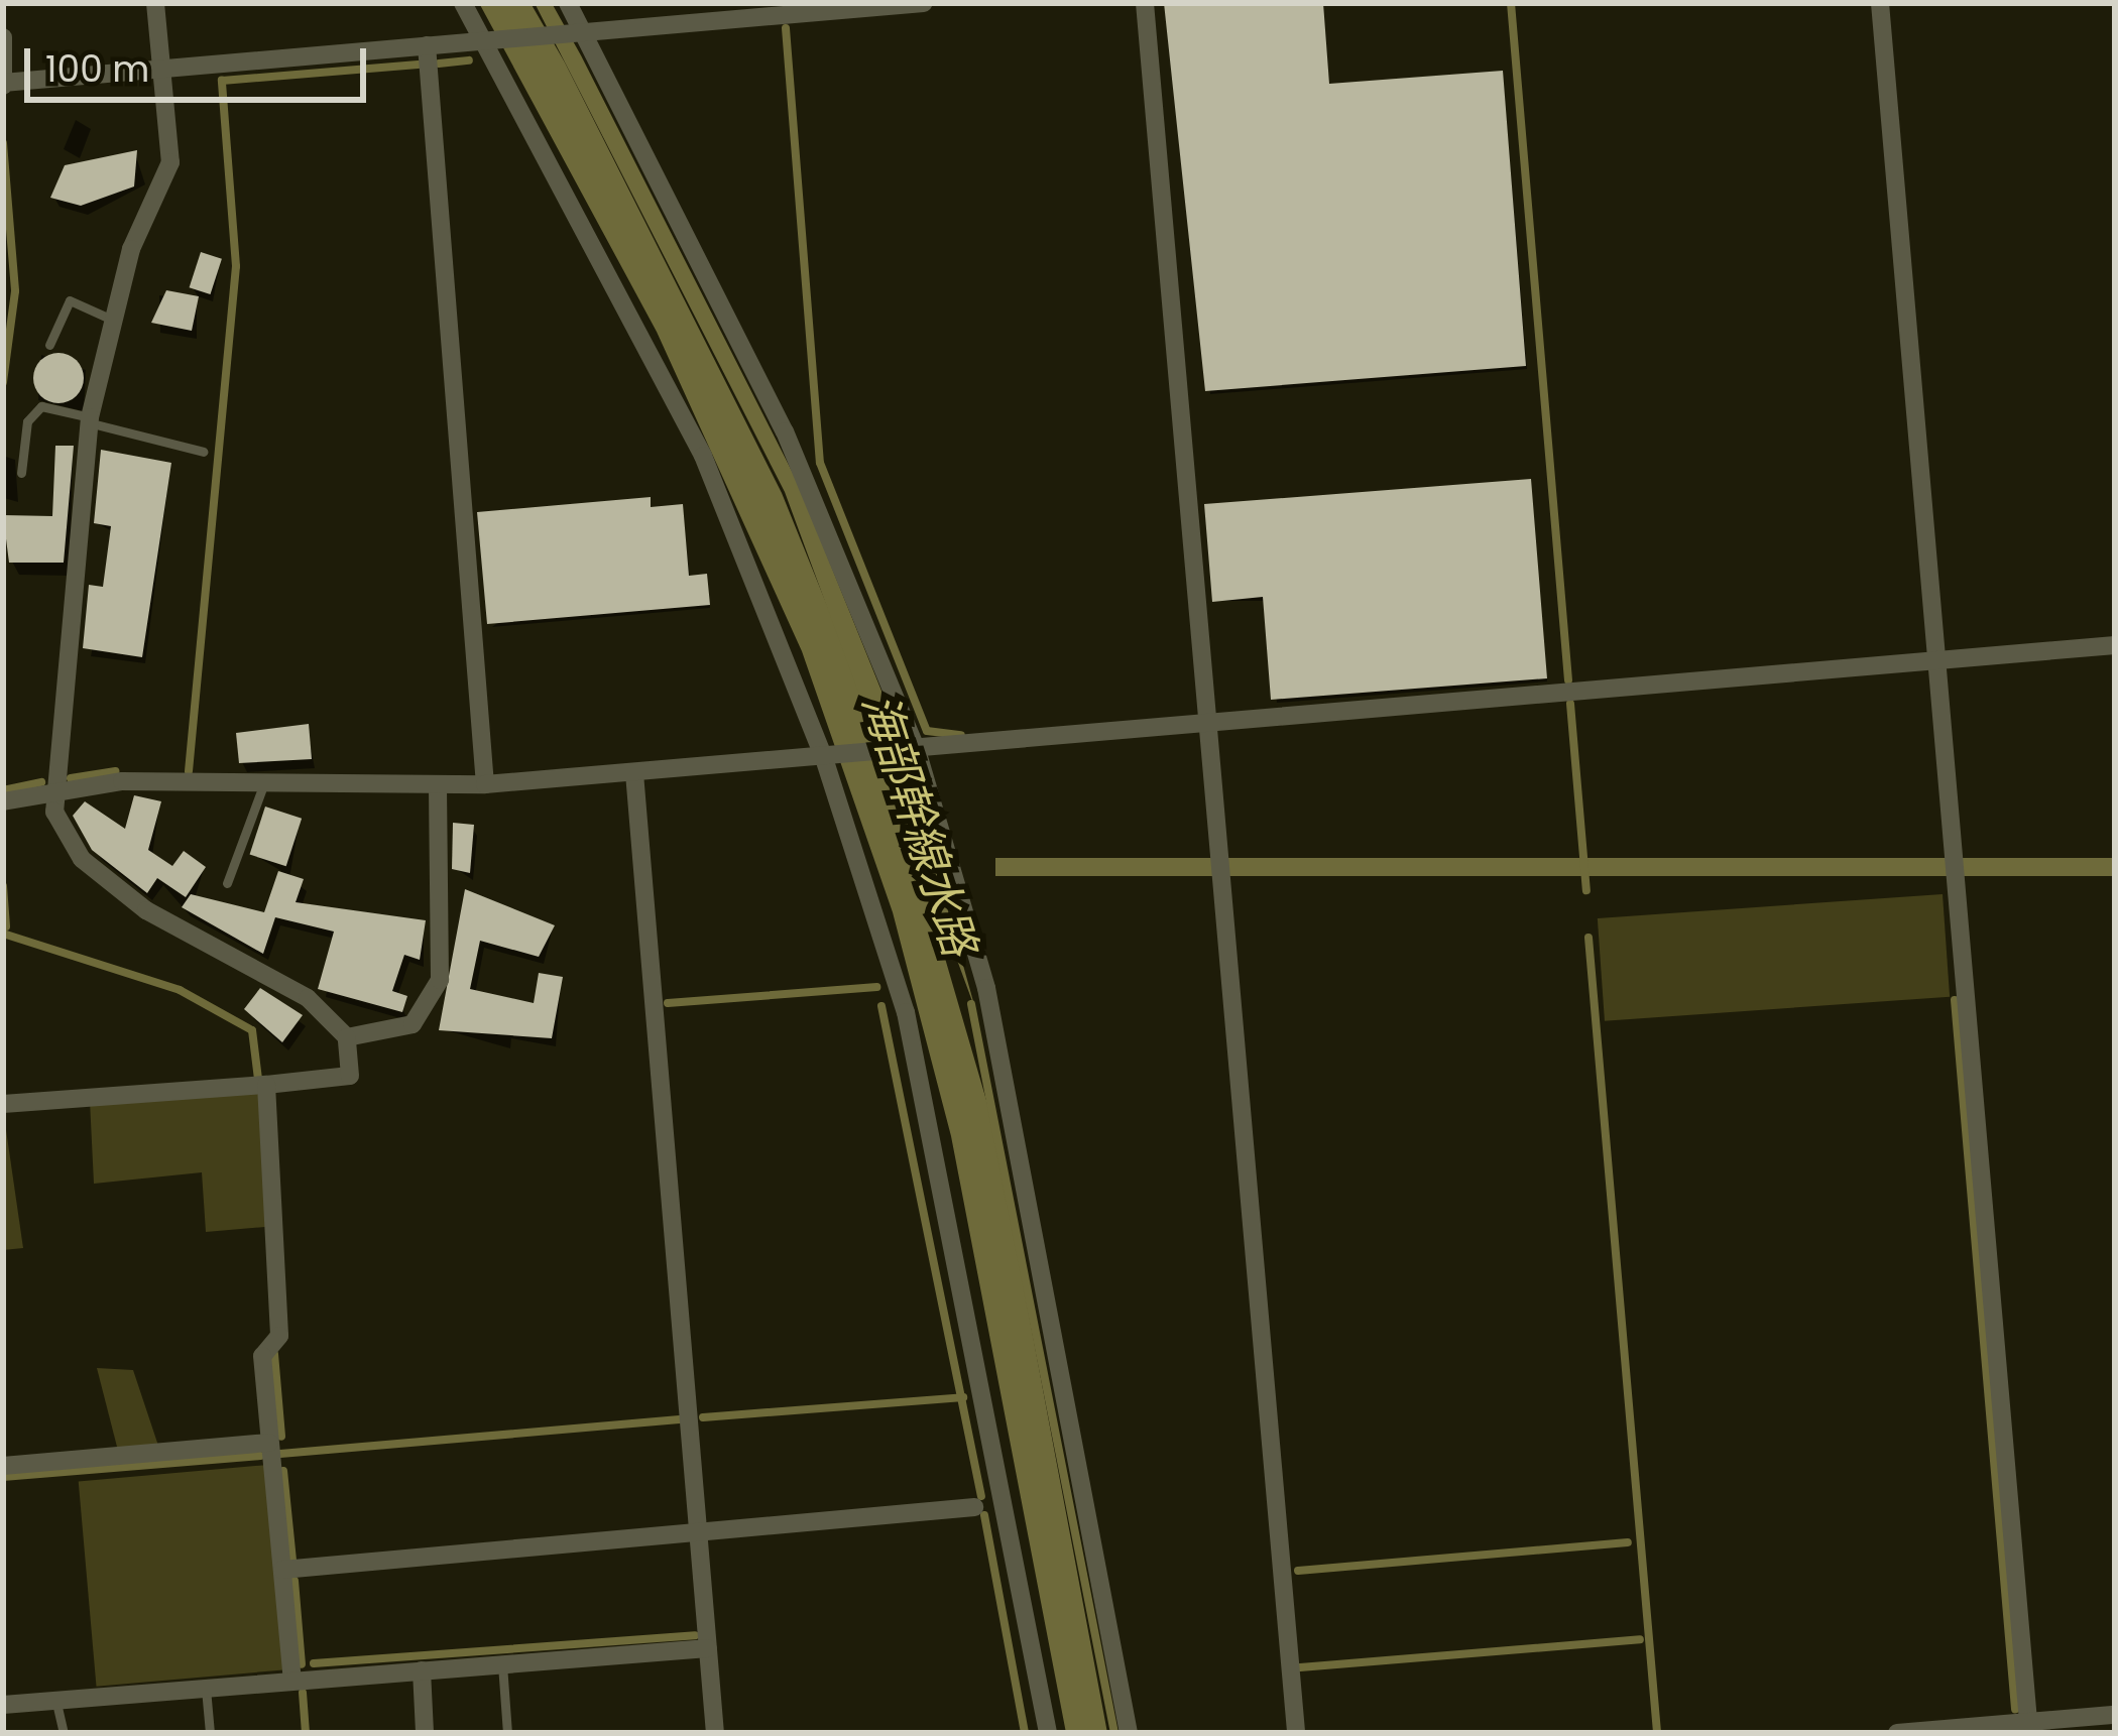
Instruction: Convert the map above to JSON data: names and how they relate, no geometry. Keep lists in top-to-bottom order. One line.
{"water":["海部幹線水路"],"scale_bar":"100 m"}
